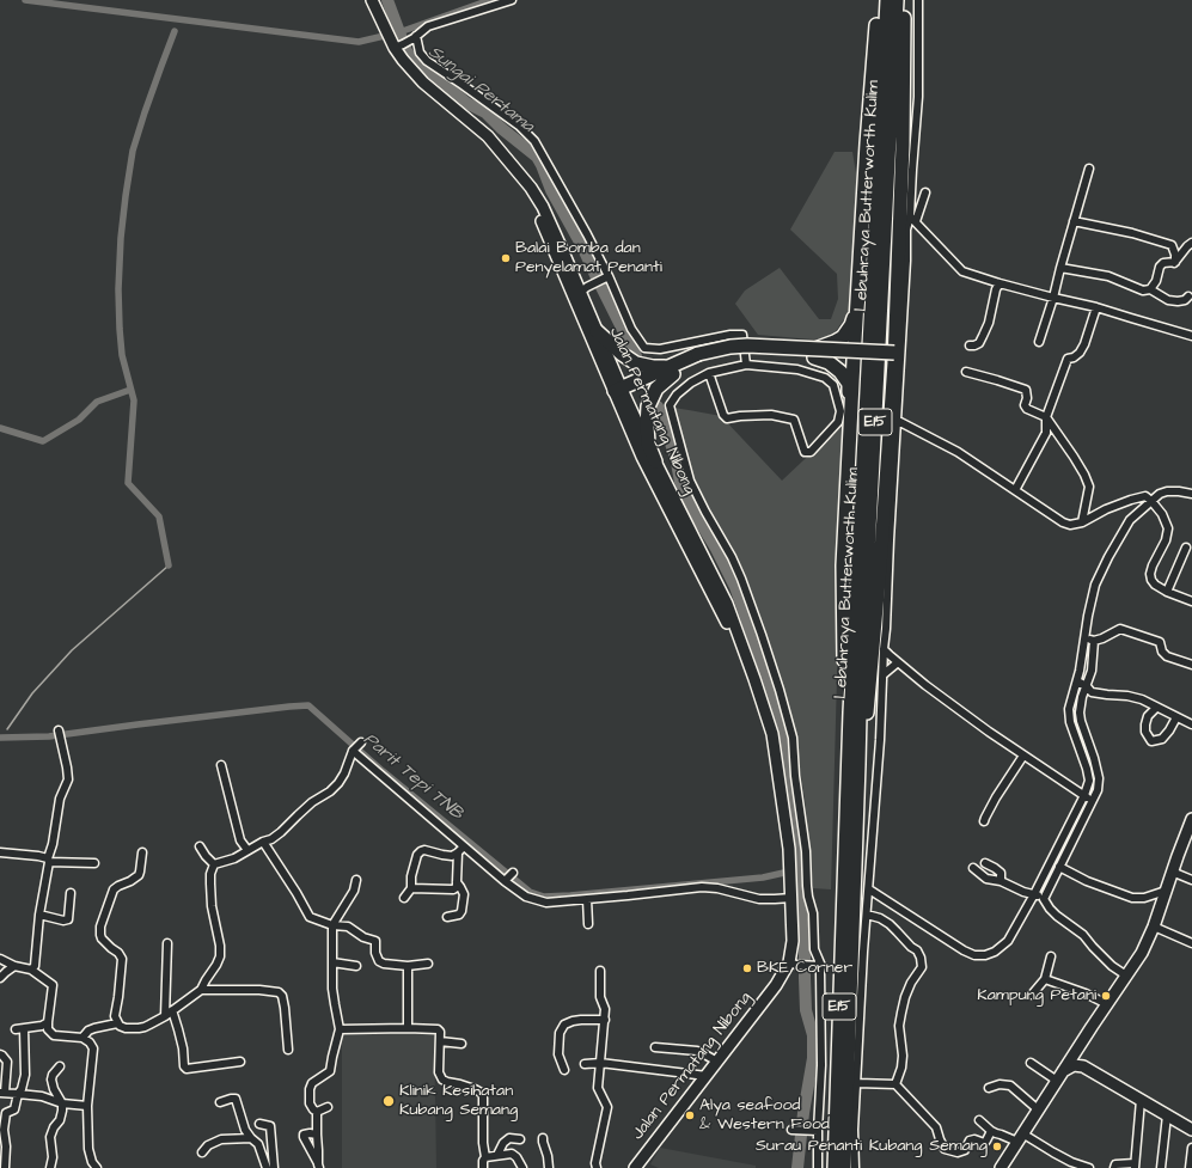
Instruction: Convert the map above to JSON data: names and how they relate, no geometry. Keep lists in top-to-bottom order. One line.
{"streets":{"highway":["Lebuhraya Butterworth Kulim","E15"],"main road":["Jalan Permatang Nibong"]},"water":["Sungai Pertama","Parit Tepi TNB"],"places":["Balai Bomba dan Penyelamat Penanti","BKE Corner","Kampung Petani","Klinik Kesihatan Kubang Semang","Alya seafood & Western Food","Surau Penanti Kubang Semang"]}
